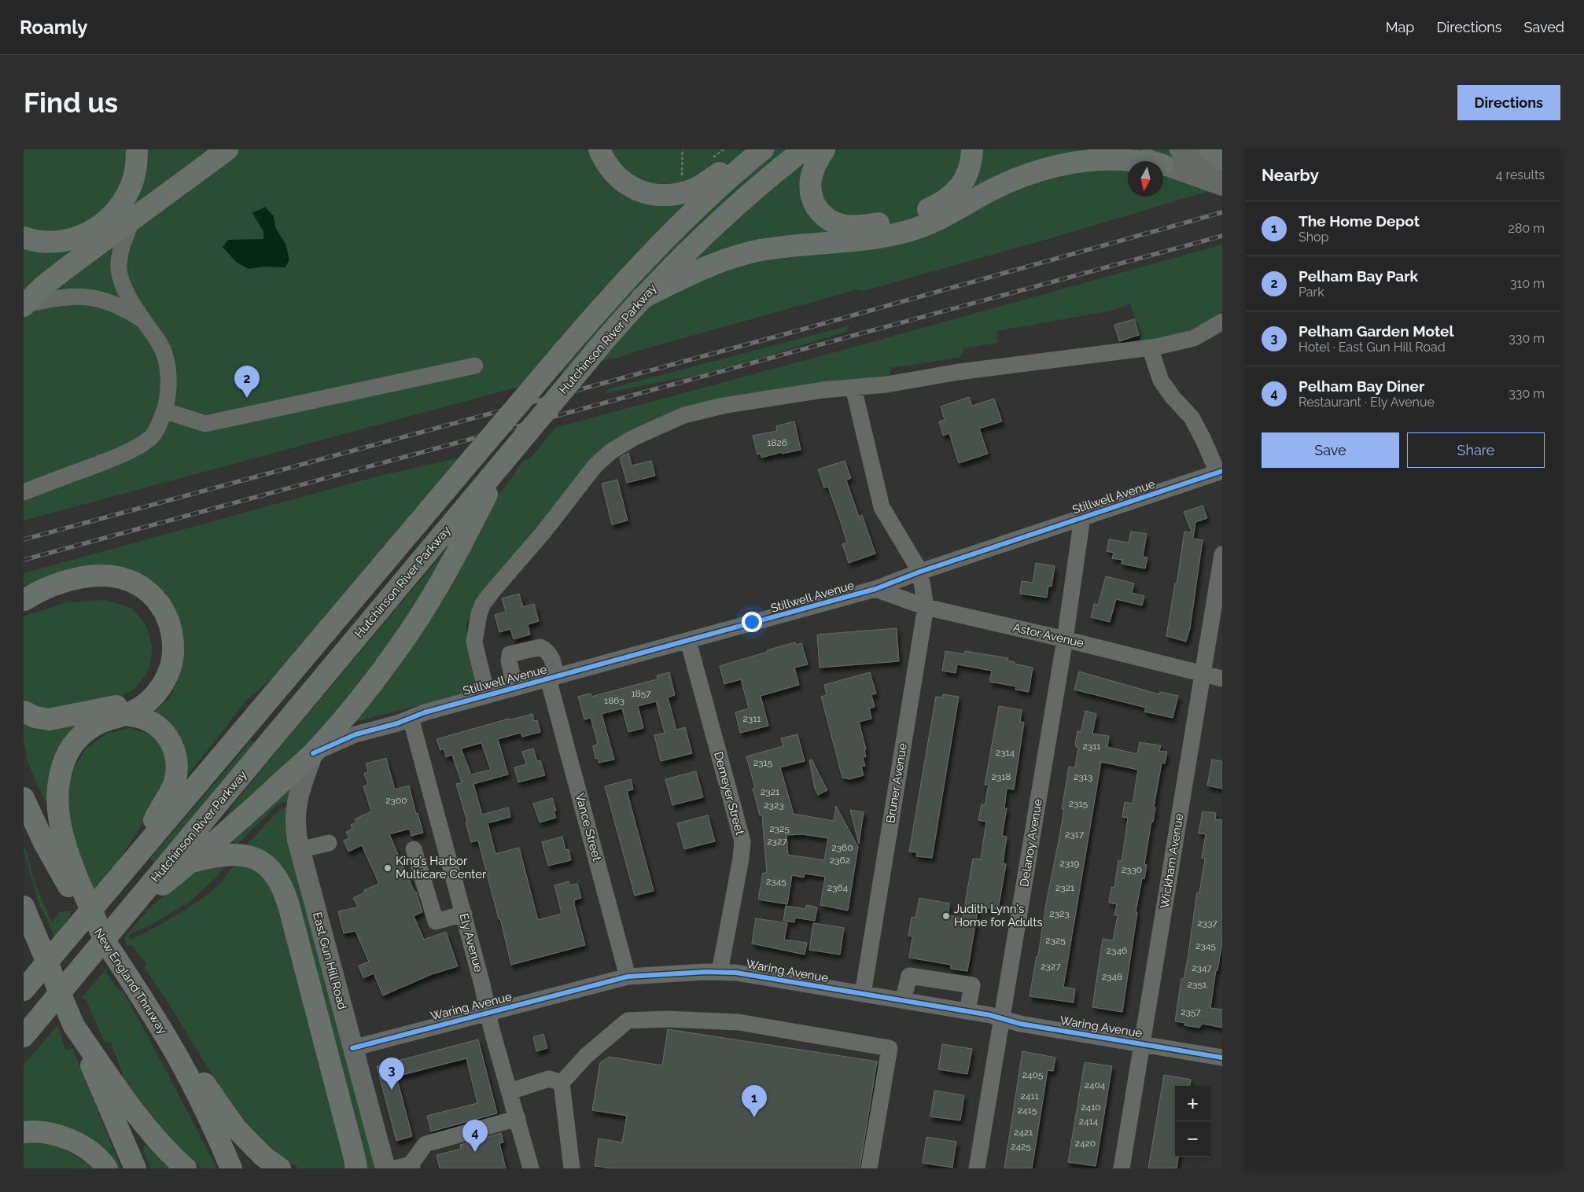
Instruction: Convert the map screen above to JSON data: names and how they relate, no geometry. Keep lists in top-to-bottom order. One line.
{"streets":{"highway":["Hutchinson River Parkway","New England Thruway"],"main road":["East Gun Hill Road"],"street":["Stillwell Avenue","Astor Avenue","Bruner Avenue","Demeyer Street","Vance Street","Delanoy Avenue","Wickham Avenue","Ely Avenue","Waring Avenue"]},"crossings":[["Stillwell Avenue","Astor Avenue"],["Stillwell Avenue","Bruner Avenue"],["Stillwell Avenue","Demeyer Street"],["Stillwell Avenue","Vance Street"],["Stillwell Avenue","Delanoy Avenue"],["Stillwell Avenue","Ely Avenue"],["Stillwell Avenue","East Gun Hill Road"],["Astor Avenue","Bruner Avenue"],["Astor Avenue","Delanoy Avenue"],["Astor Avenue","Wickham Avenue"],["Bruner Avenue","Waring Avenue"],["Demeyer Street","Waring Avenue"],["Vance Street","Waring Avenue"],["Delanoy Avenue","Waring Avenue"],["Wickham Avenue","Waring Avenue"],["Ely Avenue","Waring Avenue"],["East Gun Hill Road","Waring Avenue"]],"places":["King’s Harbor Multicare Center","Judith Lynn's Home for Adults"],"house_numbers":["1826","1857","1863","2311","2311","2314","2315","2318","2313","2321","2300","2315","2323","2325","2317","2327","2360","2362","2319","2330","2345","2364","2321","2323","2337","2325","2345","2346","2327","2347","2348","2351","2357","2405","2404","2411","2410","2415","2414","2421","2420","2425"],"north":"bottom","page":{"header":"Roamly","nav":["Map","Directions","Saved"],"buttons":["Directions",["Save","Share"]],"title":"Find us","heading":["Nearby","4 results"],"list":[{"mark":"1","name":"The Home Depot","note":"Shop","value":"280 m"},{"mark":"2","name":"Pelham Bay Park","note":"Park","value":"310 m"},{"mark":"3","name":"Pelham Garden Motel","note":"Hotel · East Gun Hill Road","value":"330 m"},{"mark":"4","name":"Pelham Bay Diner","note":"Restaurant · Ely Avenue","value":"330 m"}],"pins":["2","3","1","4"],"map_buttons":["+","−"]}}
